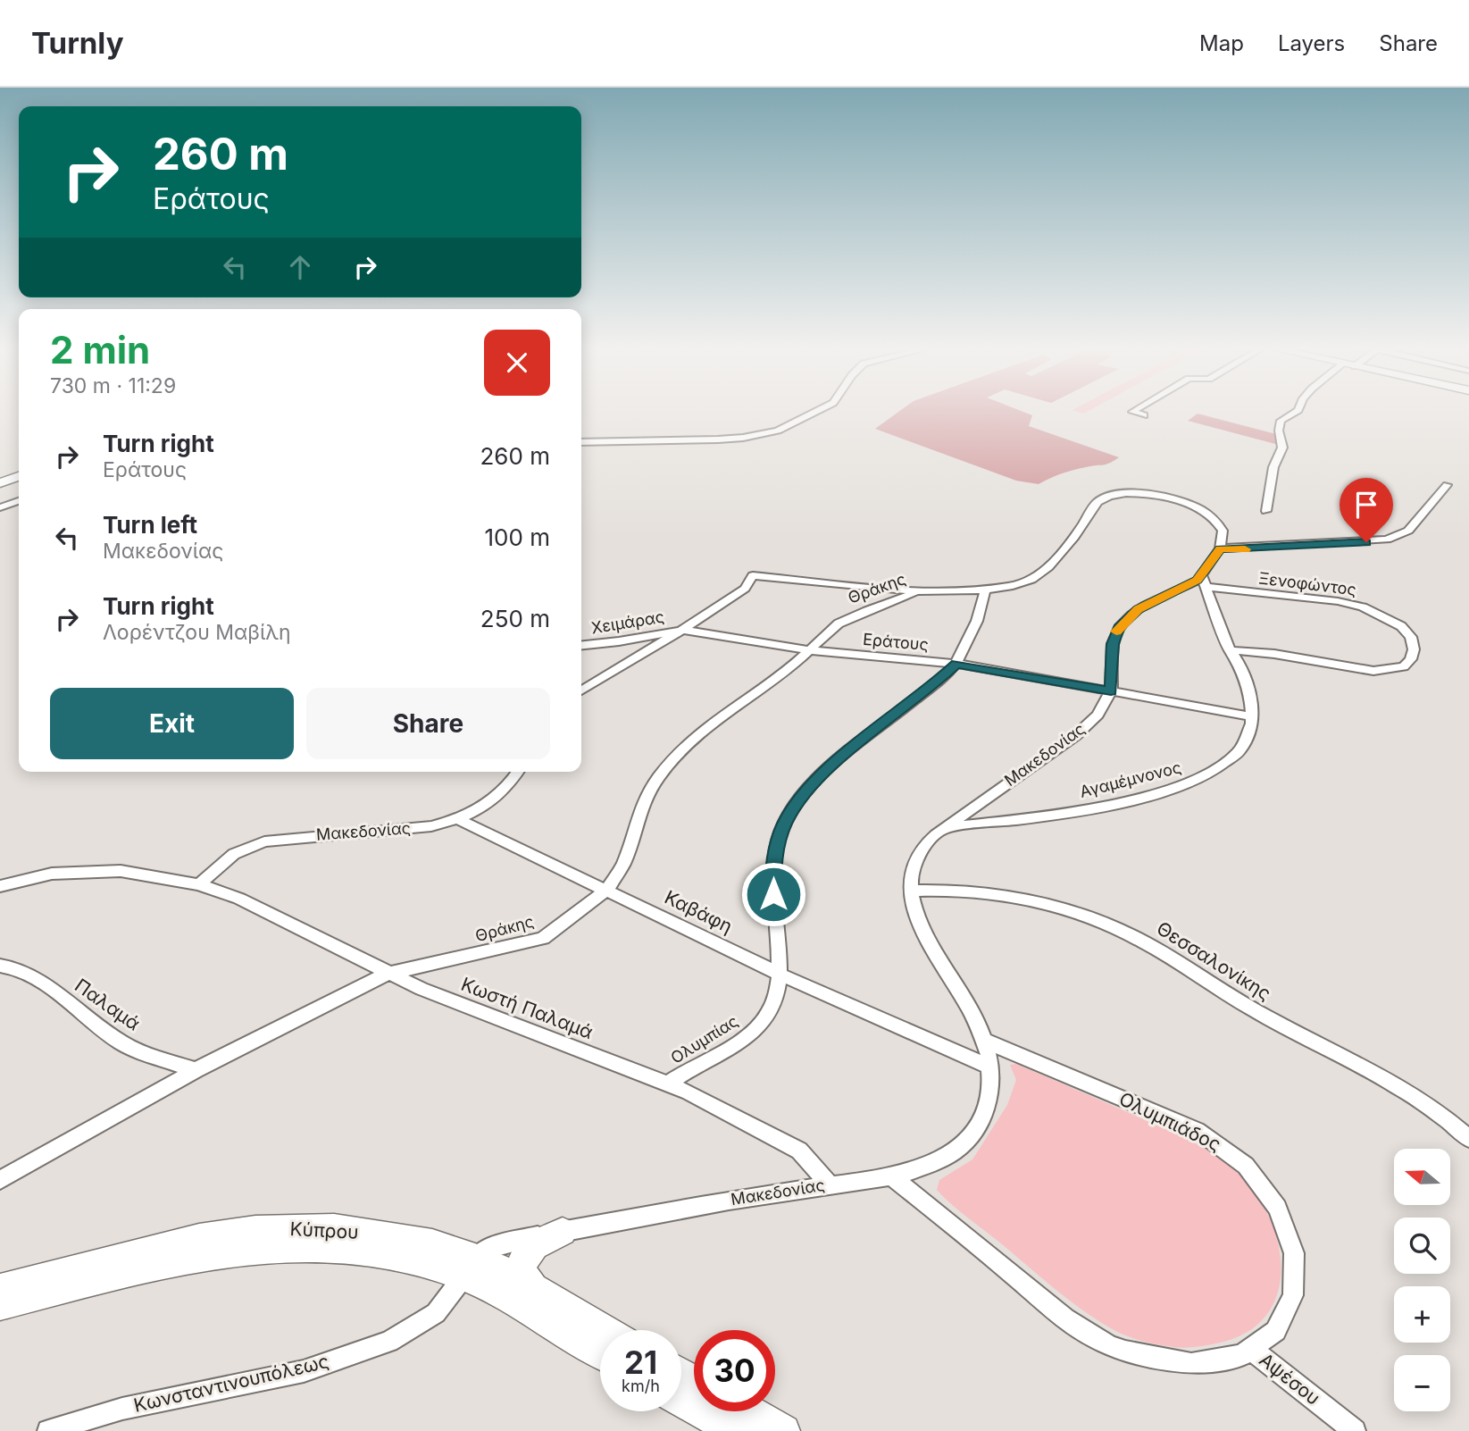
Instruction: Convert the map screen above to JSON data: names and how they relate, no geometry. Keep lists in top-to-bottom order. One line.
{"streets":{"main road":["Κύπρου"],"street":["Ξενοφώντος","Θράκης","Χειμάρας","Εράτους","Μακεδονίας","Αγαμέμνονος","Καβάφη","Θεσσαλονίκης","Παλαμά","Κωστή Παλαμά","Ολυμπίας","Ολυμπιάδος","Αψέσου","Κωνσταντινουπόλεως"]},"crossings":[["Ξενοφώντος","Αγαμέμνονος"],["Θράκης","Εράτους"],["Θράκης","Καβάφη"],["Θράκης","Παλαμά"],["Θράκης","Κωστή Παλαμά"],["Χειμάρας","Εράτους"],["Εράτους","Μακεδονίας"],["Εράτους","Αγαμέμνονος"],["Εράτους","Ολυμπίας"],["Μακεδονίας","Αγαμέμνονος"],["Μακεδονίας","Καβάφη"],["Μακεδονίας","Θεσσαλονίκης"],["Μακεδονίας","Κωστή Παλαμά"],["Μακεδονίας","Ολυμπιάδος"],["Μακεδονίας","Κύπρου"],["Μακεδονίας","Κωνσταντινουπόλεως"],["Καβάφη","Ολυμπίας"],["Κωστή Παλαμά","Ολυμπίας"],["Ολυμπιάδος","Αψέσου"],["Κύπρου","Κωνσταντινουπόλεως"]],"north":"left","page":{"header":"Turnly","nav":["Map","Layers","Share"],"turn":["260 m","Εράτους"],"heading":["2 min","730 m · 11:29"],"list":[{"name":"Turn right","note":"Εράτους","value":"260 m"},{"name":"Turn left","note":"Μακεδονίας","value":"100 m"},{"name":"Turn right","note":"Λορέντζου Μαβίλη","value":"250 m"}],"buttons":["Exit","Share"],"map_buttons":["+","−"],"speed":"21 km/h","limit":"30"}}
